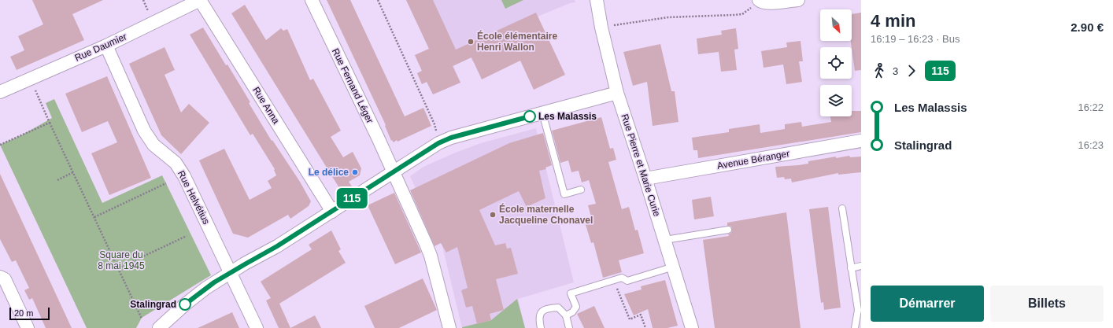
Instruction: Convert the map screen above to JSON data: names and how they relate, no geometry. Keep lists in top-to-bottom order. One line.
{"streets":{"street":["Rue Daumier","Rue Fernand Léger","Rue Anna","Avenue Béranger","Rue Pierre et Marie Curie","Rue Helvétius"]},"crossings":[["Rue Daumier","Rue Anna"],["Rue Daumier","Rue Helvétius"],["Avenue Béranger","Rue Pierre et Marie Curie"]],"parks":["Square du 8 mai 1945"],"places":["École élémentaire Henri Wallon","Les Malassis","Le délice","École maternelle Jacqueline Chonavel","Stalingrad"],"lines":["bus line 115"],"scale_bar":"20 m","north":"bottom right","page":{"on_map":"115","heading":["4 min","16:19 – 16:23 · Bus","2.90 €"],"legs":["3","115"],"list":[{"name":"Les Malassis","value":"16:22"},{"name":"Stalingrad","value":"16:23"}],"buttons":["Démarrer","Billets"],"scale":"20 m"}}
